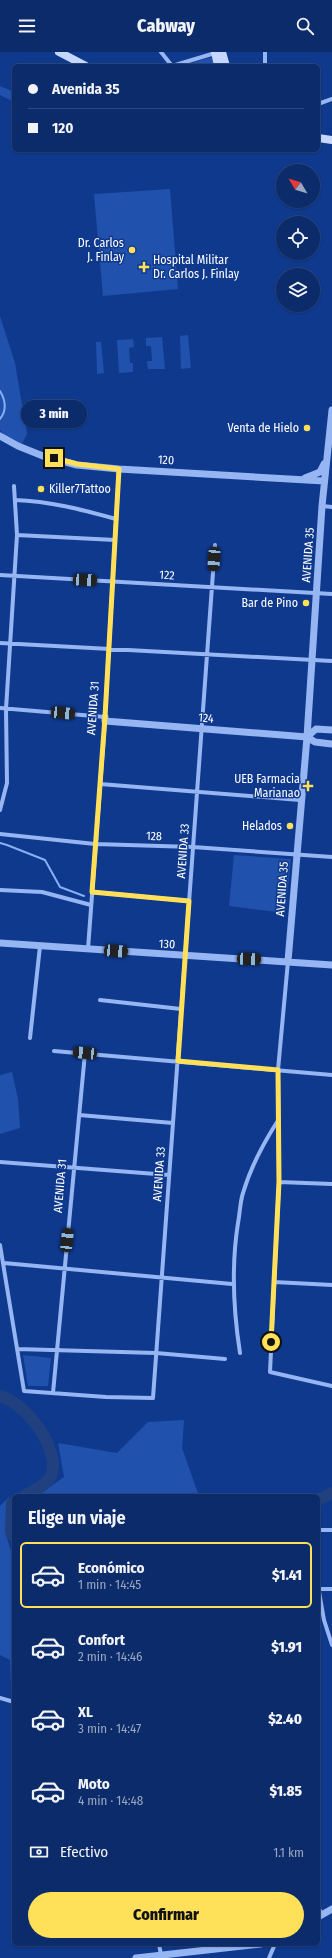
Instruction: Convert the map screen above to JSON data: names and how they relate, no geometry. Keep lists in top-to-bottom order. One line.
{"streets":{"street":["120","AVENIDA 35","122","AVENIDA 31","124","128","AVENIDA 33","130"]},"crossings":[["120","AVENIDA 35"],["120","AVENIDA 31"],["AVENIDA 35","122"],["AVENIDA 35","124"],["AVENIDA 35","128"],["AVENIDA 35","130"],["122","AVENIDA 31"],["122","AVENIDA 33"],["AVENIDA 31","124"],["AVENIDA 31","128"],["AVENIDA 31","AVENIDA 33"],["AVENIDA 31","130"],["124","AVENIDA 33"],["128","AVENIDA 33"],["AVENIDA 33","130"]],"places":{"other":["Dr. Carlos J. Finlay","Venta de Hielo","Killer7Tattoo","Bar de Pino","Helados"],"health":["Hospital Militar Dr. Carlos J. Finlay","UEB Farmacia Marianao"]},"north":"top left","page":{"header":"Cabway","banner":["Avenida 35","120"],"bubble":"3 min","heading":"Elige un viaje","list":[{"name":"Económico","note":"1 min · 14:45","value":"$1.41"},{"name":"Confort","note":"2 min · 14:46","value":"$1.91"},{"name":"XL","note":"3 min · 14:47","value":"$2.40"},{"name":"Moto","note":"4 min · 14:48","value":"$1.85"}],"pay":["Efectivo","1.1 km"],"buttons":"Confirmar"}}
